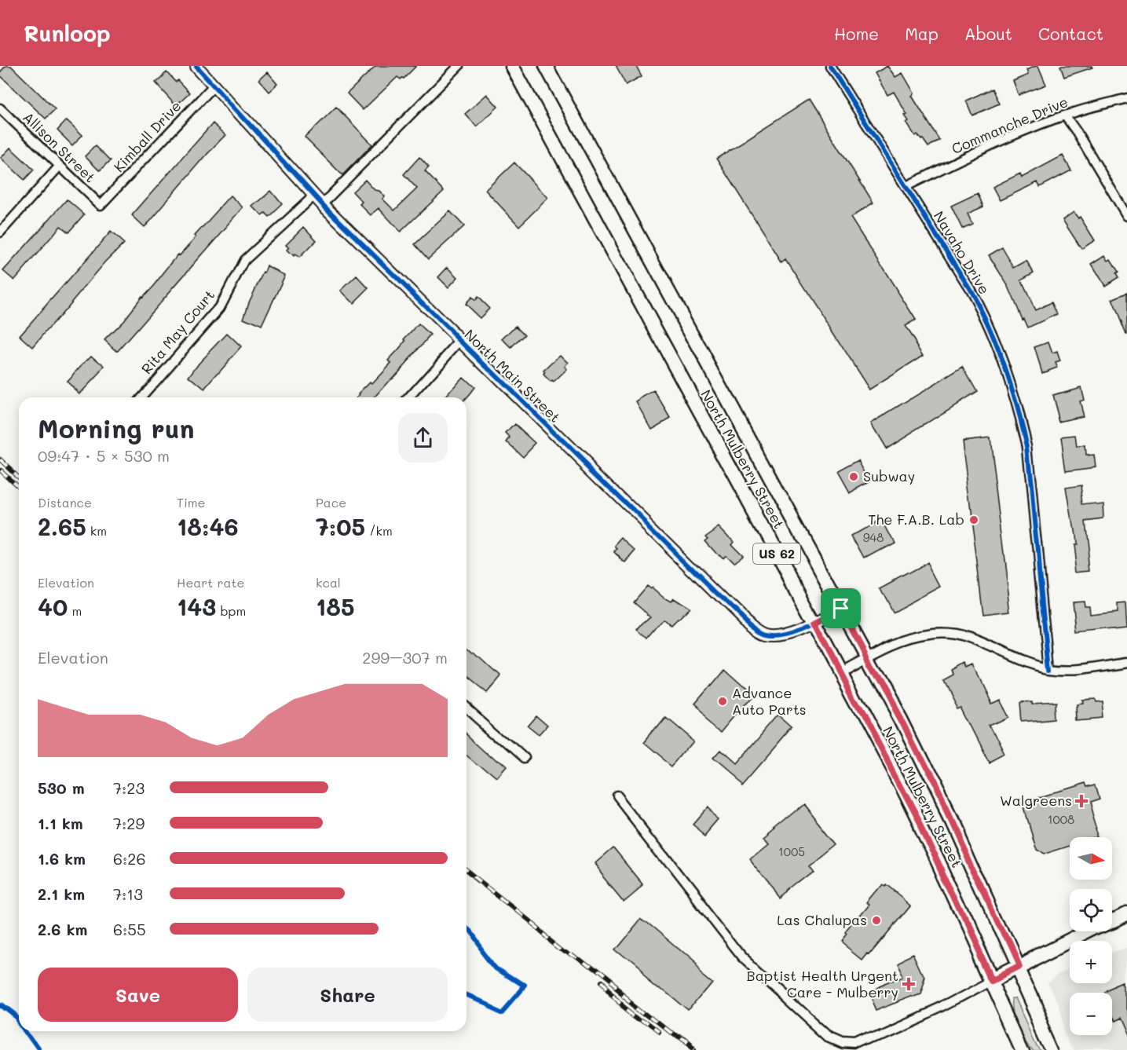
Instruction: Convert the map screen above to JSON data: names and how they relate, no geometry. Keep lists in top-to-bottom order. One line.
{"streets":{"main road":["North Mulberry Street","US 62"],"street":["Commanche Drive","Kimball Drive","Allison Street","Navaho Drive","Rita May Court","North Main Street"]},"crossings":[["Commanche Drive","Navaho Drive"],["Kimball Drive","Allison Street"],["Kimball Drive","North Main Street"],["Rita May Court","North Main Street"],["North Main Street","North Mulberry Street"]],"places":{"other":["Subway","The F.A.B. Lab","Advance Auto Parts","Las Chalupas"],"health":["Walgreens","Baptist Health Urgent Care - Mulberry"]},"house_numbers":["948","1008","1005"],"north":"right","page":{"header":"Runloop","nav":["Home","Map","About","Contact"],"heading":["Morning run","09:47 · 5 × 530 m"],"stats":[["Distance","2.65 km"],["Time","18:46"],["Pace","7:05 /km"],["Elevation","40 m"],["Heart rate","143 bpm"],["kcal","185"]],"chart":["Elevation","299–307 m"],"list":[{"name":"530 m","note":"7:23"},{"name":"1.1 km","note":"7:29"},{"name":"1.6 km","note":"6:26"},{"name":"2.1 km","note":"7:13"},{"name":"2.6 km","note":"6:55"}],"map_buttons":["+","−"],"buttons":["Save","Share"]}}
